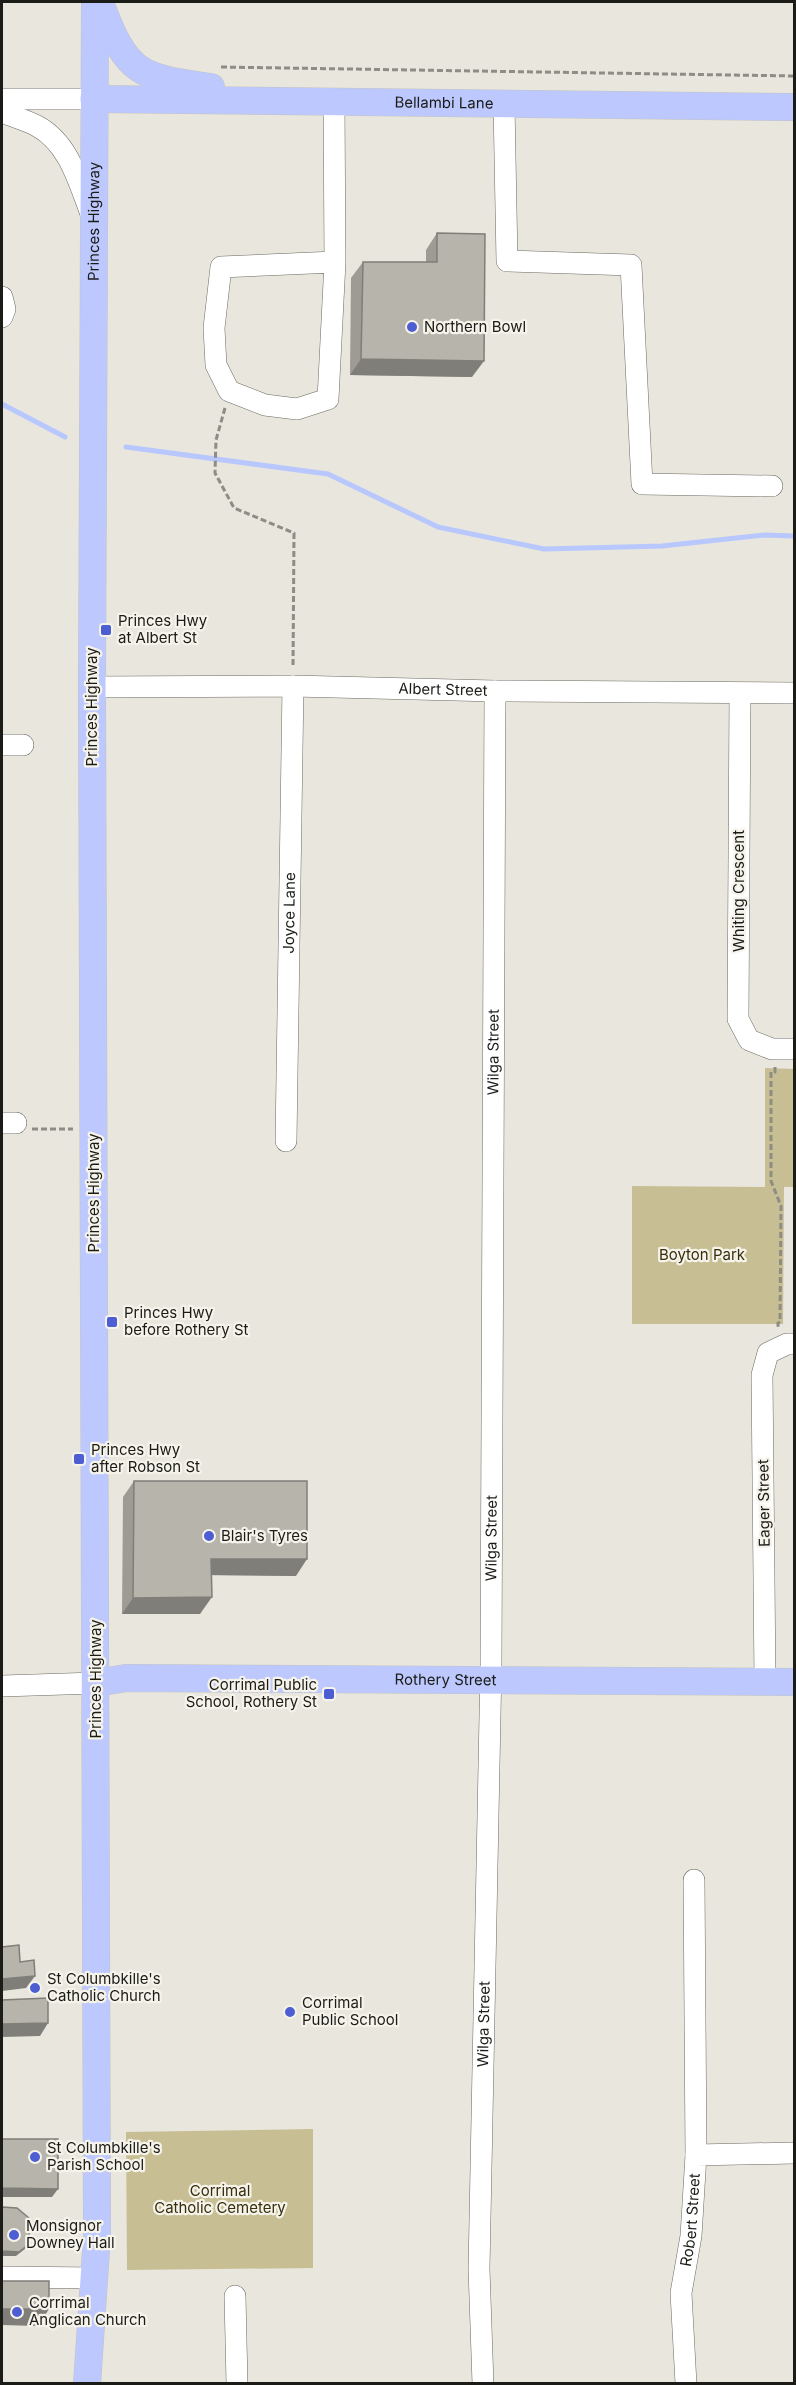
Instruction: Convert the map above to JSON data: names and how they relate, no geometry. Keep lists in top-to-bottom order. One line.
{"streets":{"main road":["Bellambi Lane","Princes Highway","Rothery Street"],"street":["Albert Street","Whiting Crescent","Joyce Lane","Wilga Street","Eager Street","Robert Street"]},"crossings":[["Bellambi Lane","Princes Highway"],["Princes Highway","Albert Street"],["Princes Highway","Rothery Street"],["Albert Street","Whiting Crescent"],["Albert Street","Joyce Lane"],["Albert Street","Wilga Street"],["Wilga Street","Rothery Street"],["Eager Street","Rothery Street"]],"parks":["Boyton Park","Corrimal Catholic Cemetery"],"places":{"other":["Northern Bowl","Blair's Tyres","St Columbkille's Catholic Church","Corrimal Public School","St Columbkille's Parish School","Monsignor Downey Hall","Corrimal Anglican Church"],"transit":["Princes Hwy at Albert St","Princes Hwy before Rothery St","Princes Hwy after Robson St","Corrimal Public School, Rothery St"]}}
